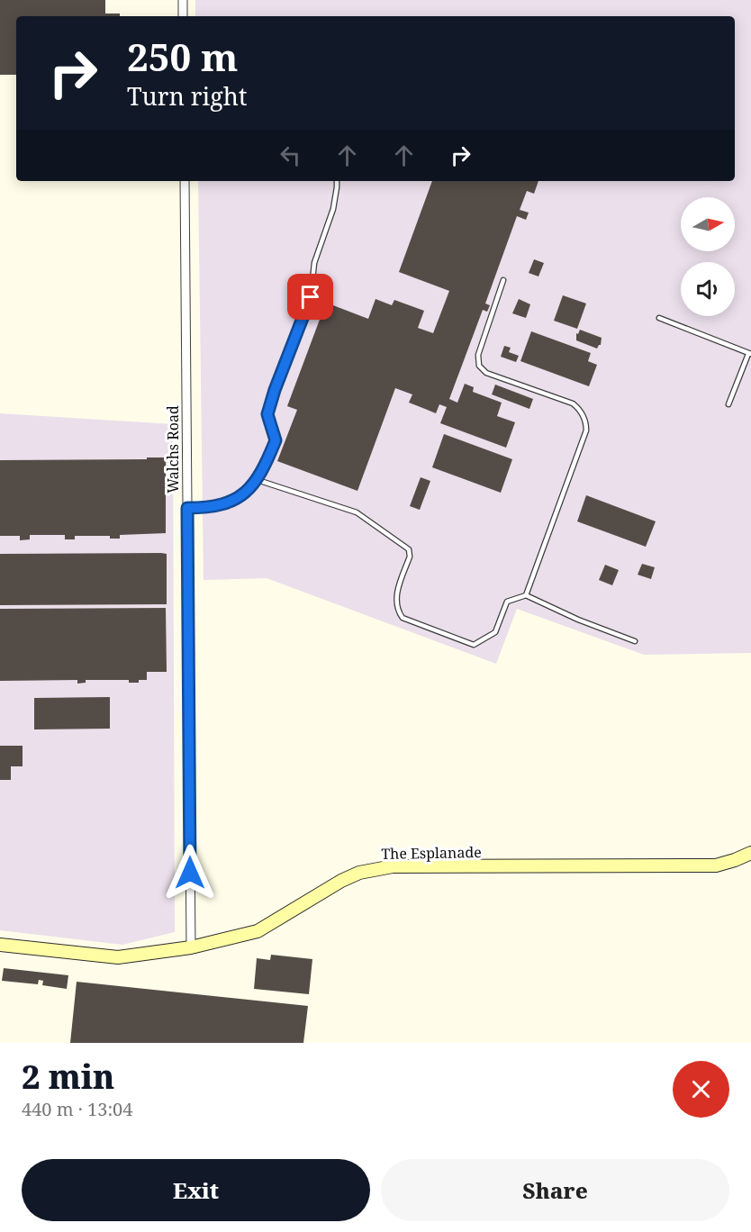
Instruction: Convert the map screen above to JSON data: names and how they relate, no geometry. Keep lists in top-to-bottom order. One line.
{"streets":{"street":["Walchs Road","The Esplanade"]},"crossings":[["Walchs Road","The Esplanade"]],"north":"right","page":{"turn":["250 m","Turn right"],"heading":["2 min","440 m · 13:04"],"buttons":["Exit","Share"]}}
